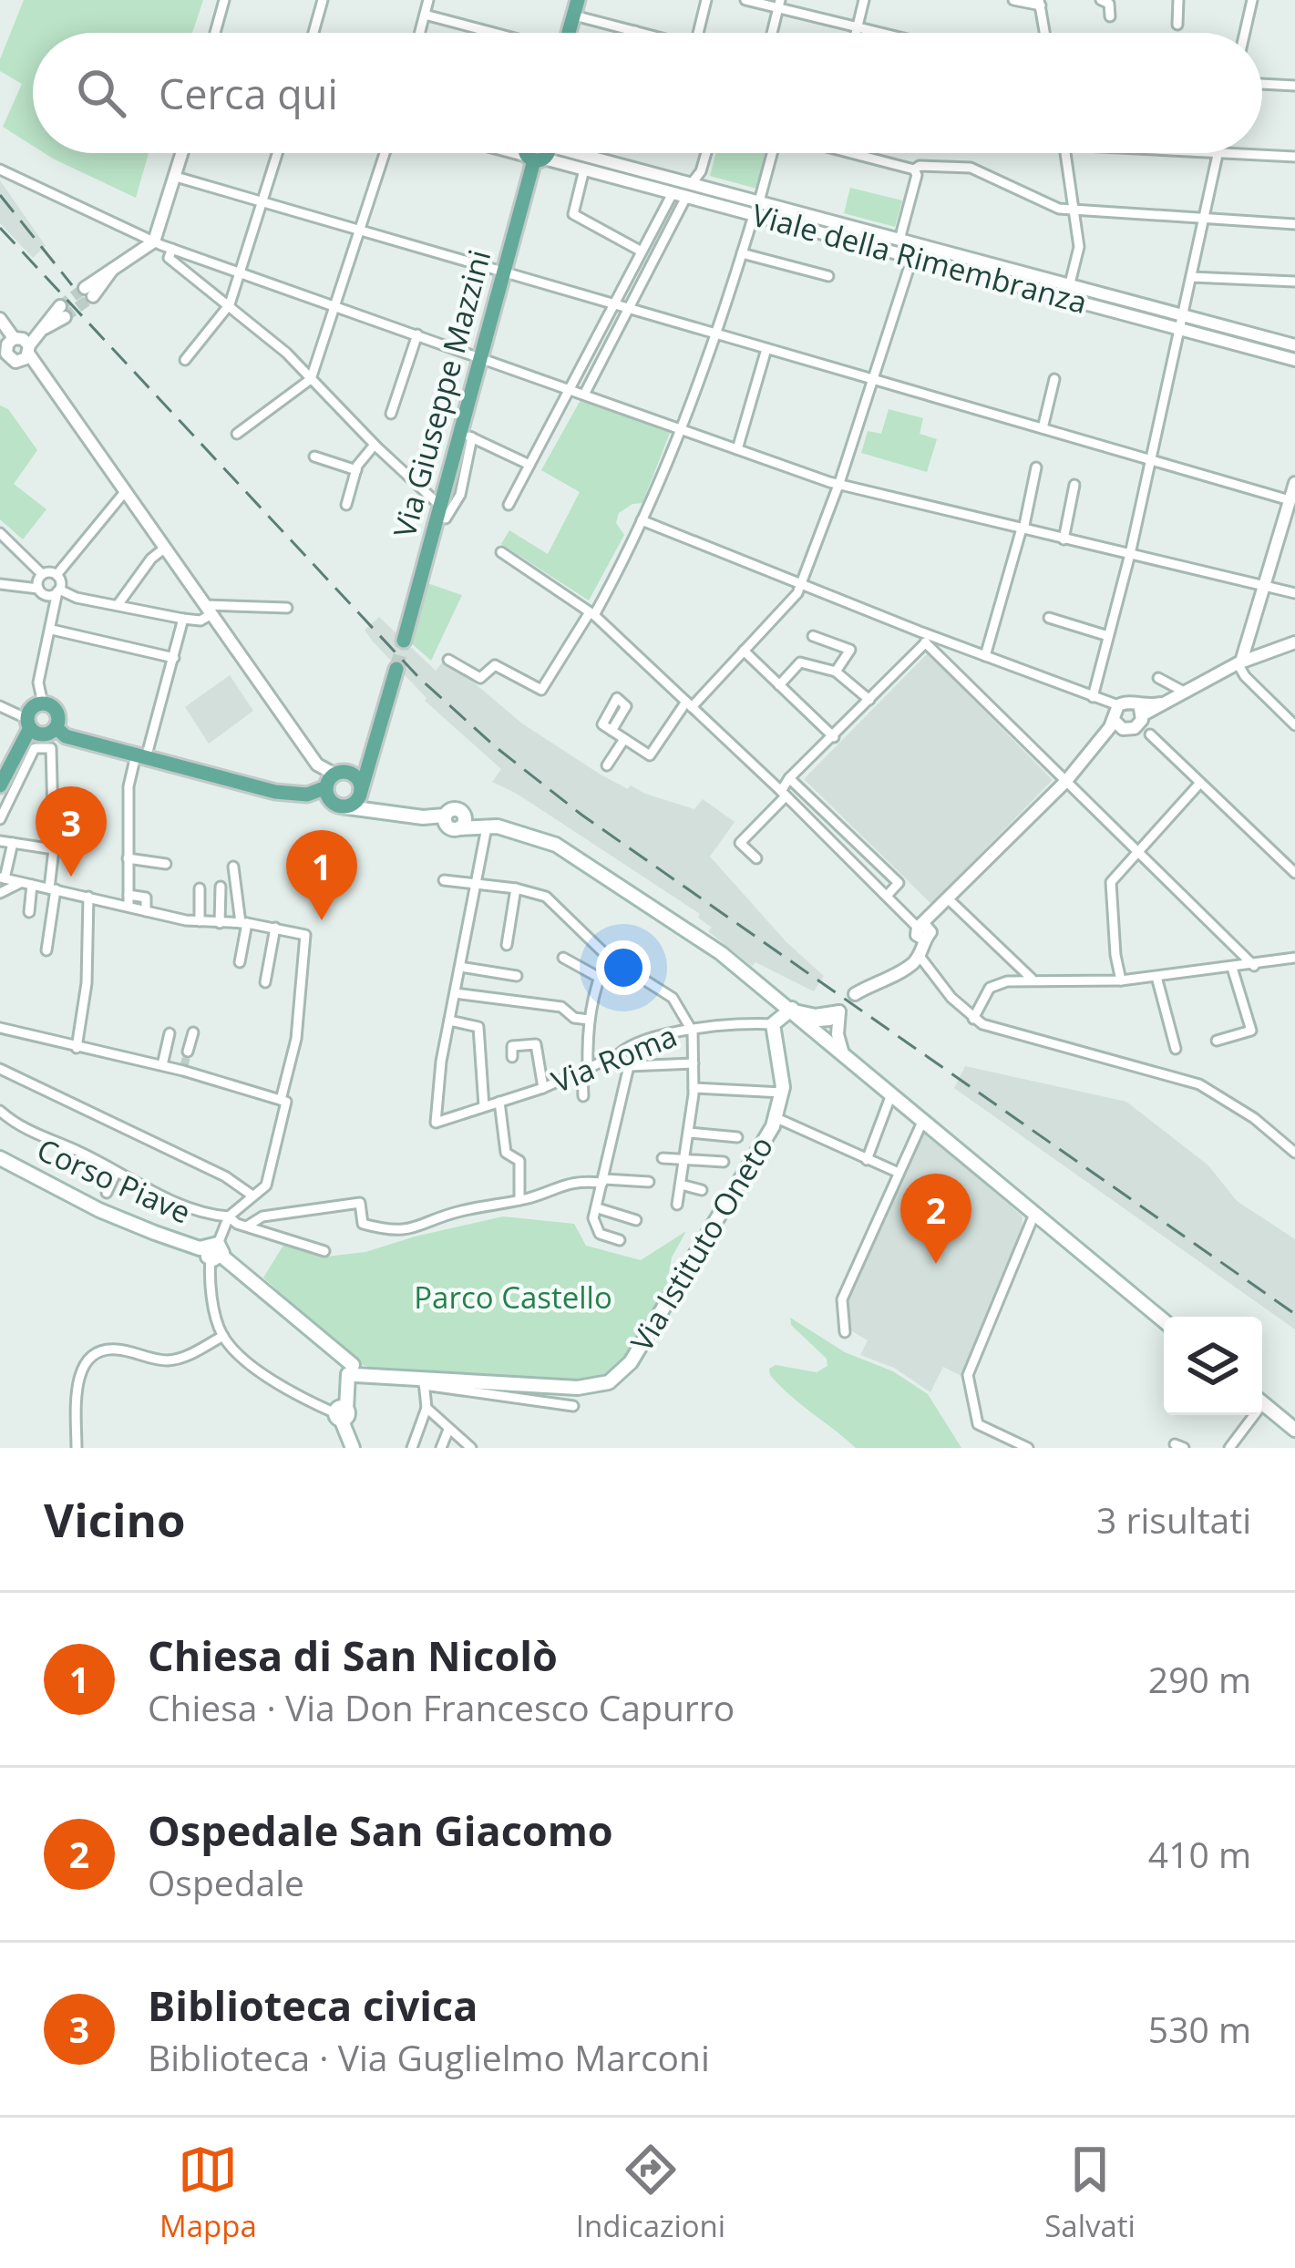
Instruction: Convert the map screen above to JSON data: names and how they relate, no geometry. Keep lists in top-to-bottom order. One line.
{"streets":{"main road":["Via Giuseppe Mazzini","Corso Piave","Via Istituto Oneto"],"street":["Viale della Rimembranza","Via Roma"]},"parks":["Parco Castello"],"page":{"search":"Cerca qui","pins":["3","1","2"],"heading":["Vicino","3 risultati"],"list":[{"mark":"1","name":"Chiesa di San Nicolò","note":"Chiesa · Via Don Francesco Capurro","value":"290 m"},{"mark":"2","name":"Ospedale San Giacomo","note":"Ospedale","value":"410 m"},{"mark":"3","name":"Biblioteca civica","note":"Biblioteca · Via Guglielmo Marconi","value":"530 m"}],"nav":["Mappa","Indicazioni","Salvati"]}}
